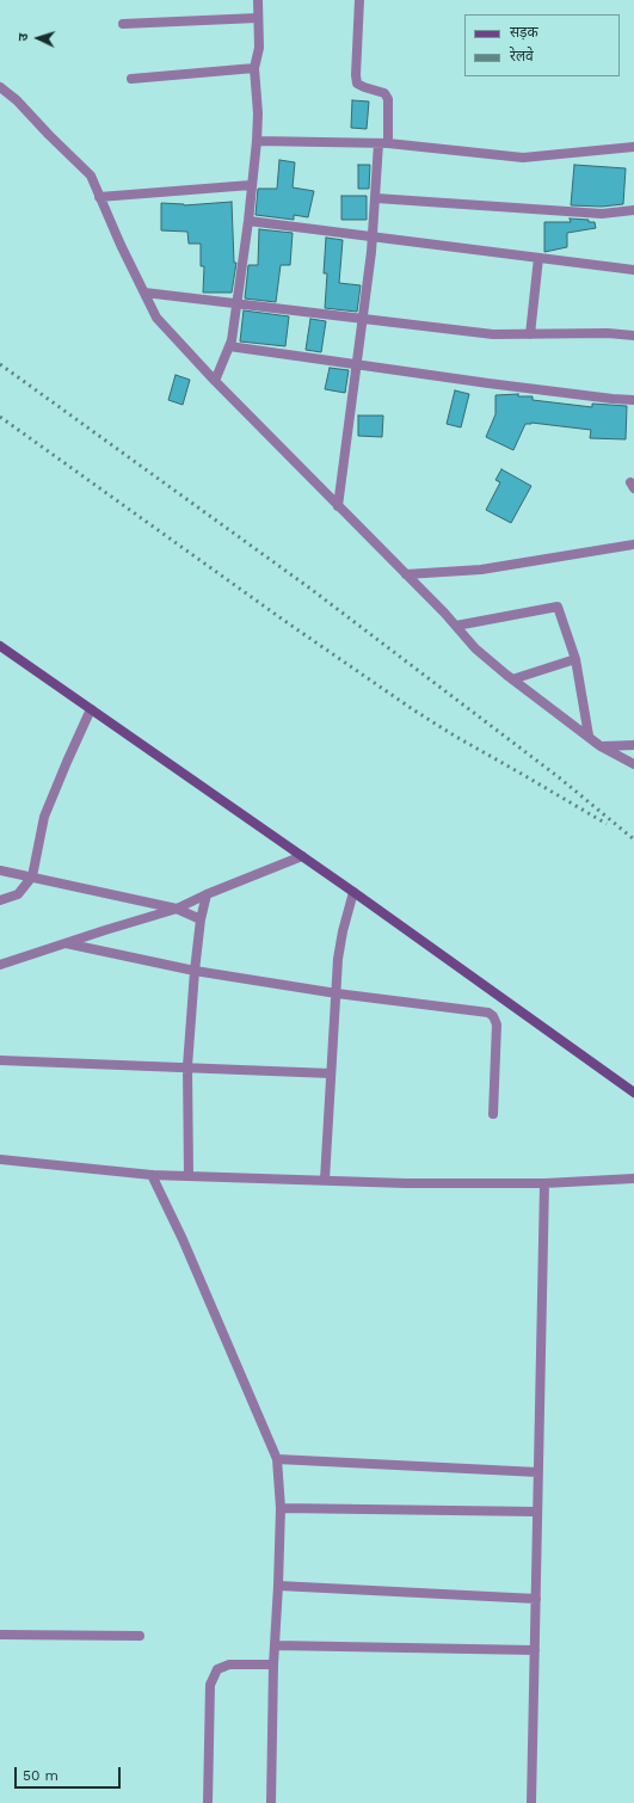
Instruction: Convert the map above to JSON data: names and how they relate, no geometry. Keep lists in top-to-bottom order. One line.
{"legend":["सड़क","रेलवे"],"scale_bar":"50 m","north":"left"}
